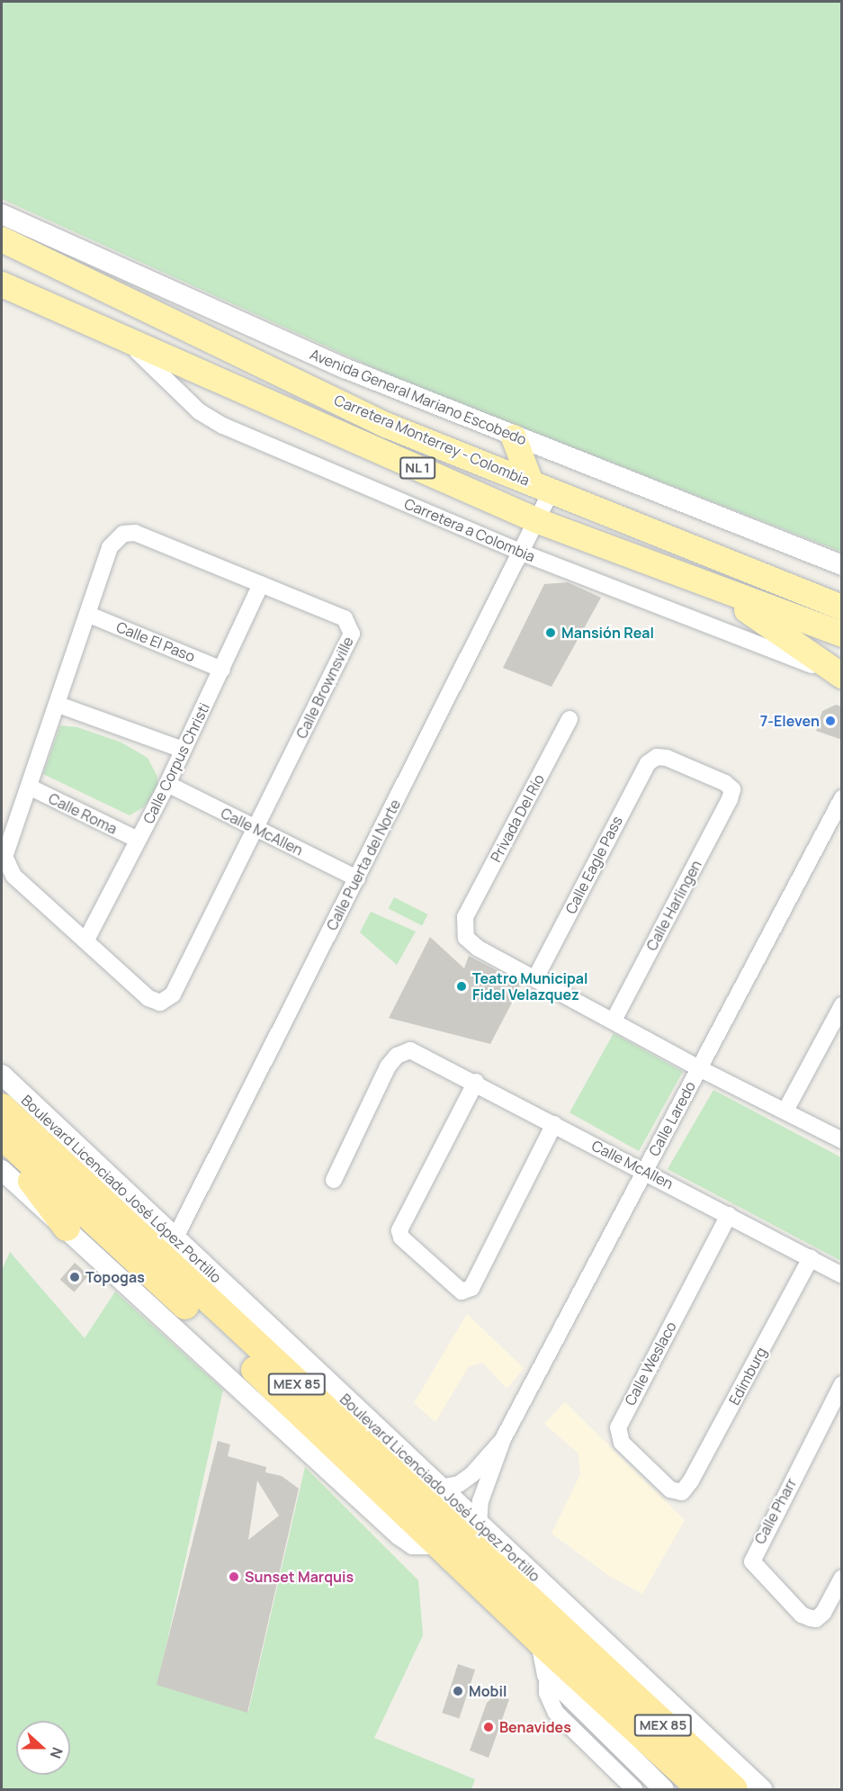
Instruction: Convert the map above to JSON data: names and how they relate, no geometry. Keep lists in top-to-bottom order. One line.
{"streets":{"highway":["Boulevard Licenciado José López Portillo","MEX 85"],"main road":["Carretera Monterrey - Colombia","NL 1"],"street":["Avenida General Mariano Escobedo","Carretera a Colombia","Calle El Paso","Calle Brownsville","Calle Corpus Christi","Calle Roma","Privada Del Río","Calle McAllen","Calle Puerta del Norte","Calle Eagle Pass","Calle Harlingen","Calle Laredo","Calle Weslaco","Edimburg","Calle Pharr"]},"crossings":[["Carretera Monterrey - Colombia","Carretera a Colombia"],["Carretera Monterrey - Colombia","Calle Puerta del Norte"],["Carretera a Colombia","Calle Puerta del Norte"],["Calle El Paso","Calle Brownsville"],["Calle El Paso","Calle Corpus Christi"],["Calle Brownsville","Calle Corpus Christi"],["Calle Brownsville","Calle Roma"],["Calle Brownsville","Calle McAllen"],["Calle Corpus Christi","Calle Roma"],["Calle Corpus Christi","Calle McAllen"],["Privada Del Río","Calle Eagle Pass"],["Calle McAllen","Calle Puerta del Norte"],["Calle McAllen","Calle Laredo"],["Calle McAllen","Calle Weslaco"],["Calle McAllen","Edimburg"],["Calle Puerta del Norte","Boulevard Licenciado José López Portillo"],["Calle Eagle Pass","Calle Harlingen"],["Calle Laredo","Boulevard Licenciado José López Portillo"],["Calle Weslaco","Edimburg"]],"places":["Mansión Real","7-Eleven","Teatro Municipal Fidel Velazquez","Topogas","Sunset Marquis","Mobil","Benavides"],"north":"right"}
